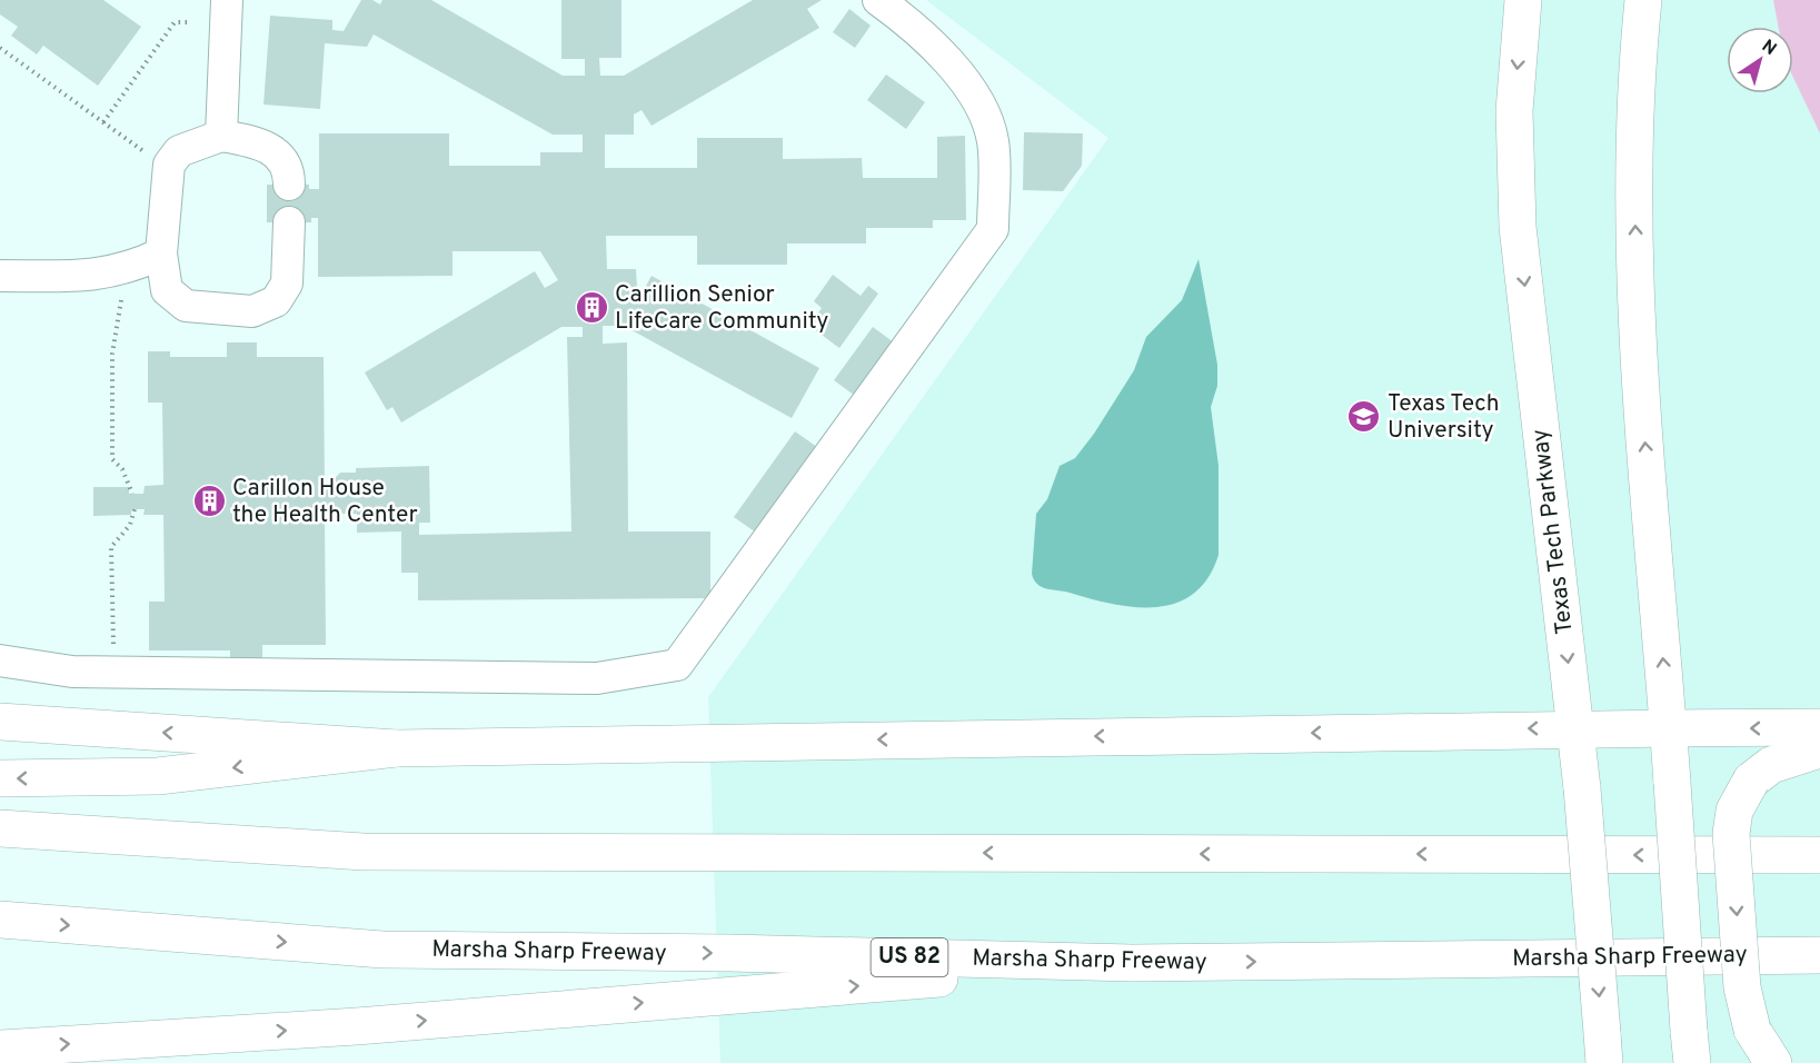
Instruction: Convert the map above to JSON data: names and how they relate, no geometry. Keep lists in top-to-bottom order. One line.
{"streets":{"main road":["Texas Tech Parkway","Marsha Sharp Freeway","US 82"]},"places":{"building":["Carillion Senior LifeCare Community","Carillon House the Health Center"],"school or university":["Texas Tech University"]},"north":"top right"}
